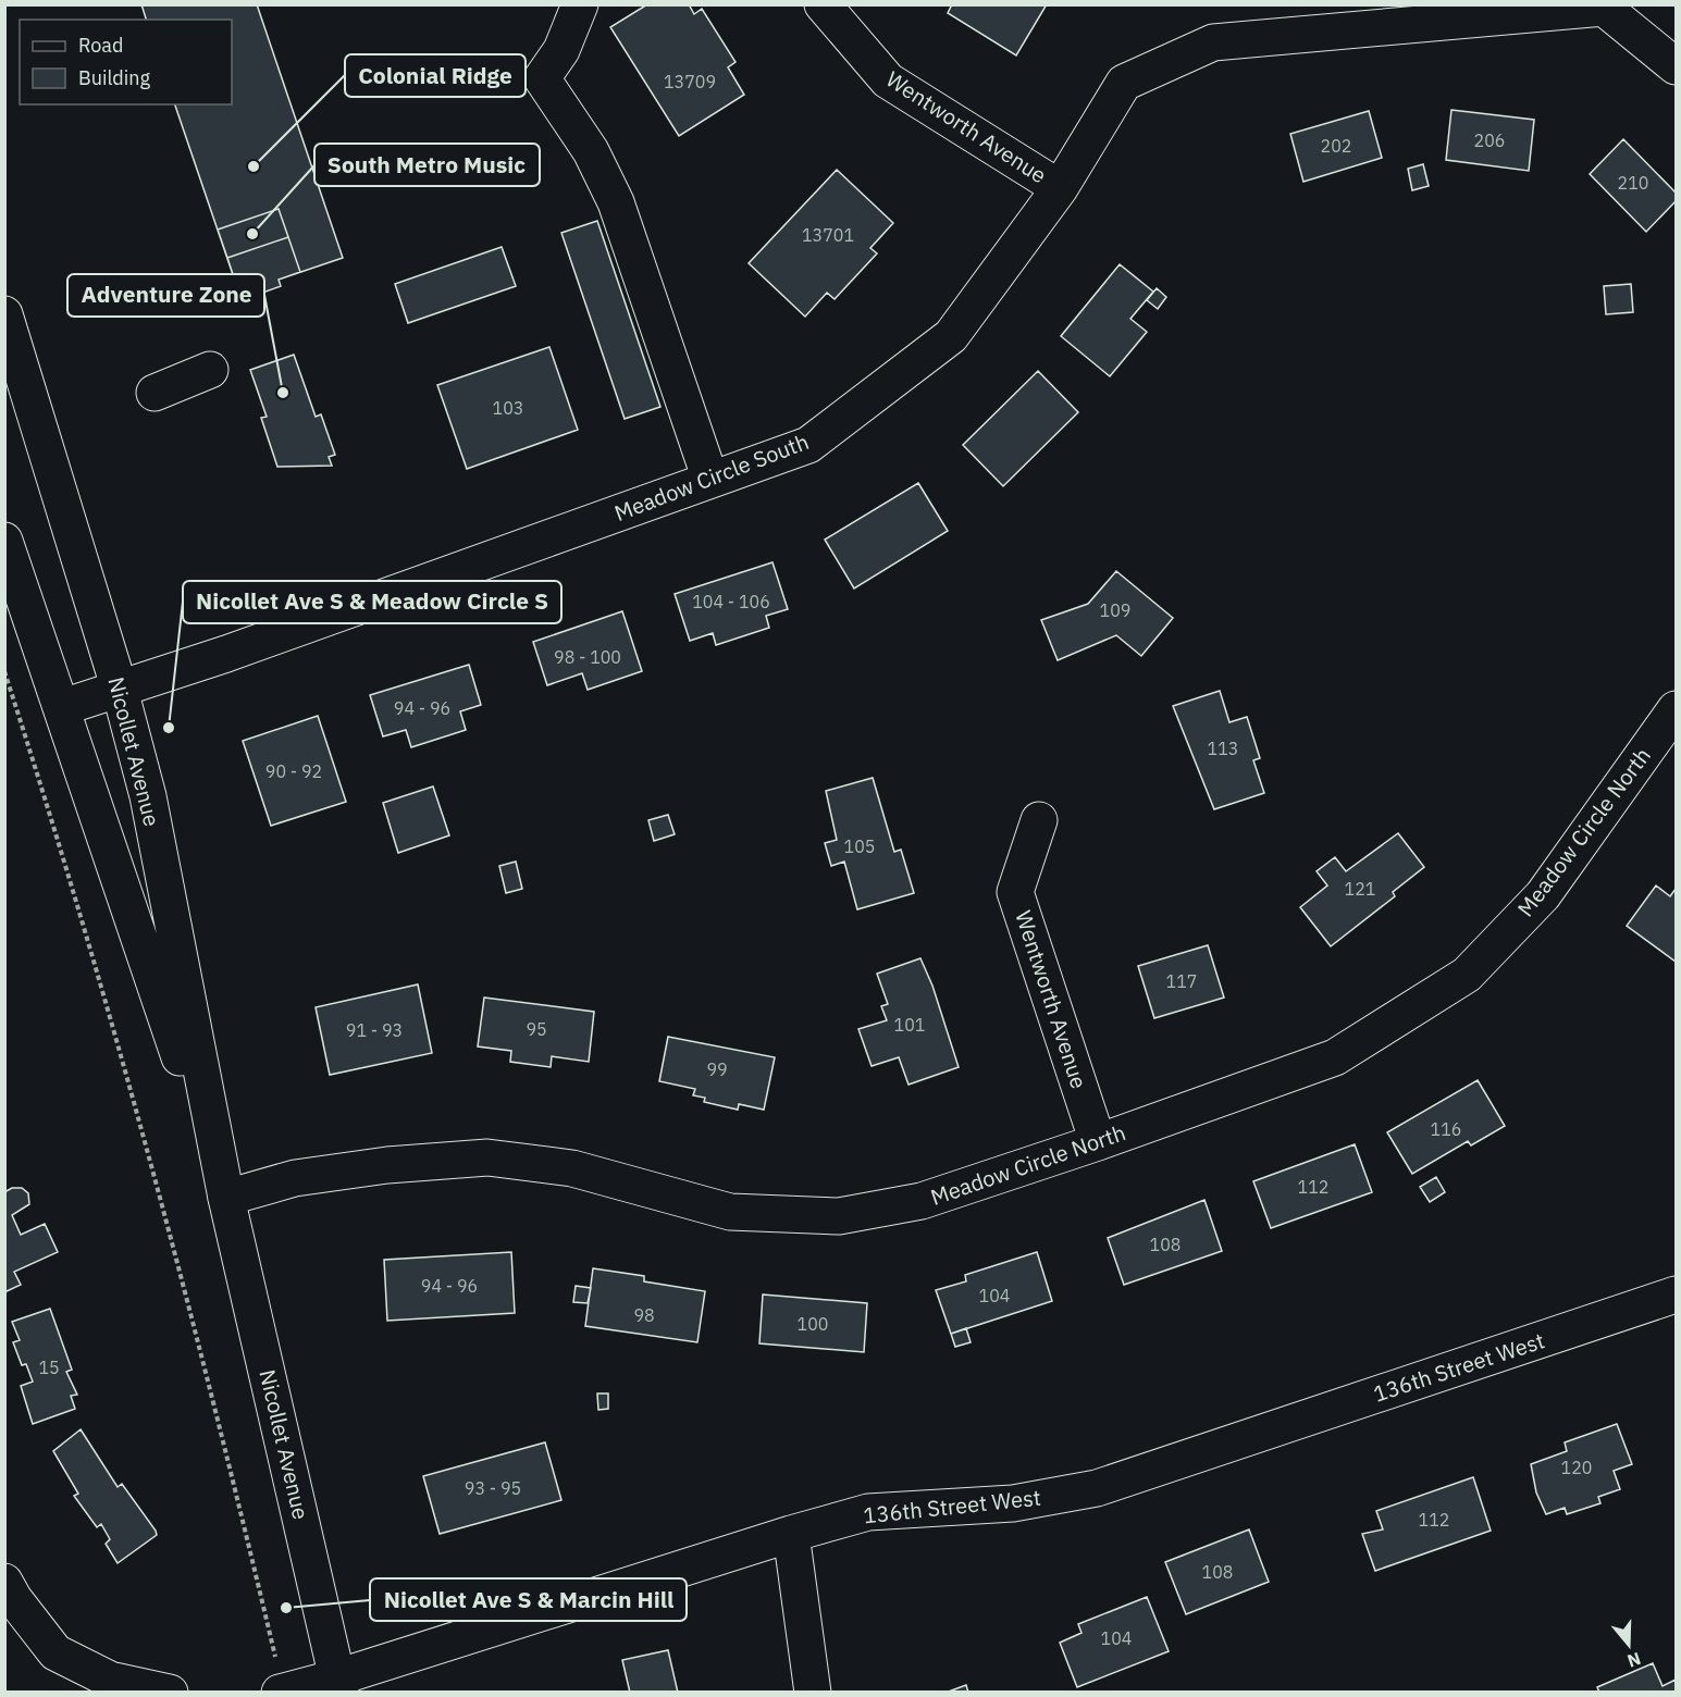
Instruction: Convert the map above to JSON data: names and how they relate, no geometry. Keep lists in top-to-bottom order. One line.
{"streets":{"street":["Wentworth Avenue","Meadow Circle South","Nicollet Avenue","Meadow Circle North","136th Street West"]},"crossings":[["Wentworth Avenue","Meadow Circle South"],["Wentworth Avenue","Meadow Circle North"],["Meadow Circle South","Nicollet Avenue"],["Nicollet Avenue","Meadow Circle North"],["Nicollet Avenue","136th Street West"]],"places":["Colonial Ridge","South Metro Music","Adventure Zone","Nicollet Ave S & Meadow Circle S","Nicollet Ave S & Marcin Hill"],"house_numbers":["13709","206","202","210","13701","103","104 - 106","109","98 - 100","94 - 96","113","90 - 92","105","121","117","101","95","91 - 93","99","116","112","108","94 - 96","104","98","100","15","120","93 - 95","112","108","104"],"legend":["Road","Building"],"north":"bottom"}
